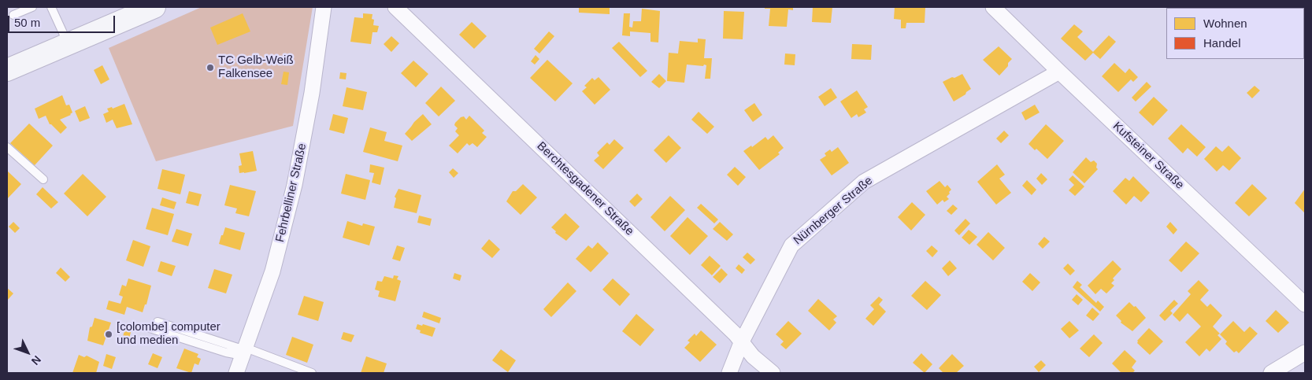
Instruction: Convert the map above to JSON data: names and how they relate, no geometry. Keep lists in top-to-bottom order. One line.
{"streets":{"street":["Kufsteiner Straße","Berchtesgadener Straße","Fehrbelliner Straße","Nürnberger Straße"]},"crossings":[["Kufsteiner Straße","Nürnberger Straße"],["Berchtesgadener Straße","Nürnberger Straße"]],"places":["TC Gelb-Weiß Falkensee","[colombe] computer und medien"],"legend":["Wohnen","Handel"],"scale_bar":"50 m","north":"bottom right"}
